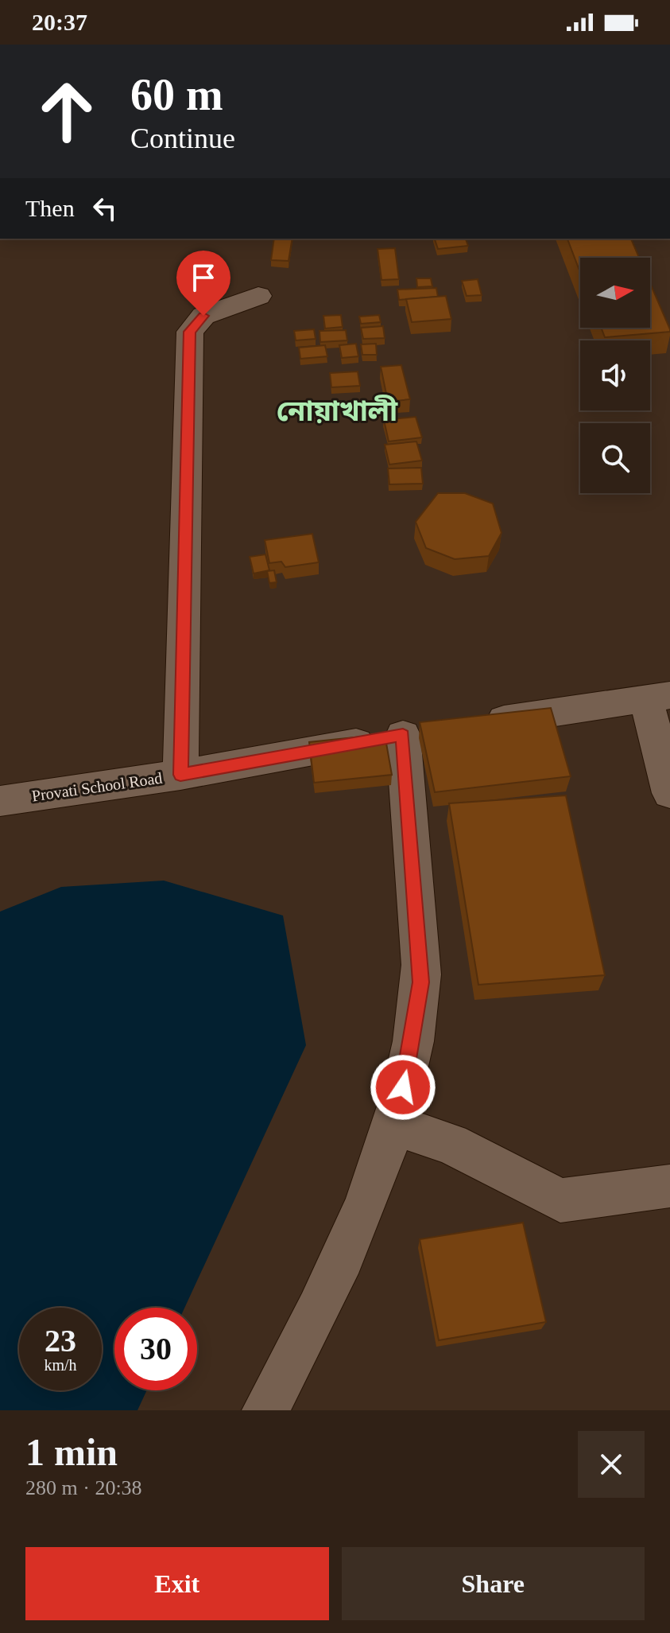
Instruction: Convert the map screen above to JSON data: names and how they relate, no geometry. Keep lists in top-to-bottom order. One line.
{"streets":{"street":["Provati School Road"]},"districts":["নোয়াখালী"],"north":"right","page":{"status":"20:37","turn":["60 m","Continue"],"then":"Then","speed":"23 km/h","limit":"30","heading":["1 min","280 m · 20:38"],"buttons":["Exit","Share"]}}
